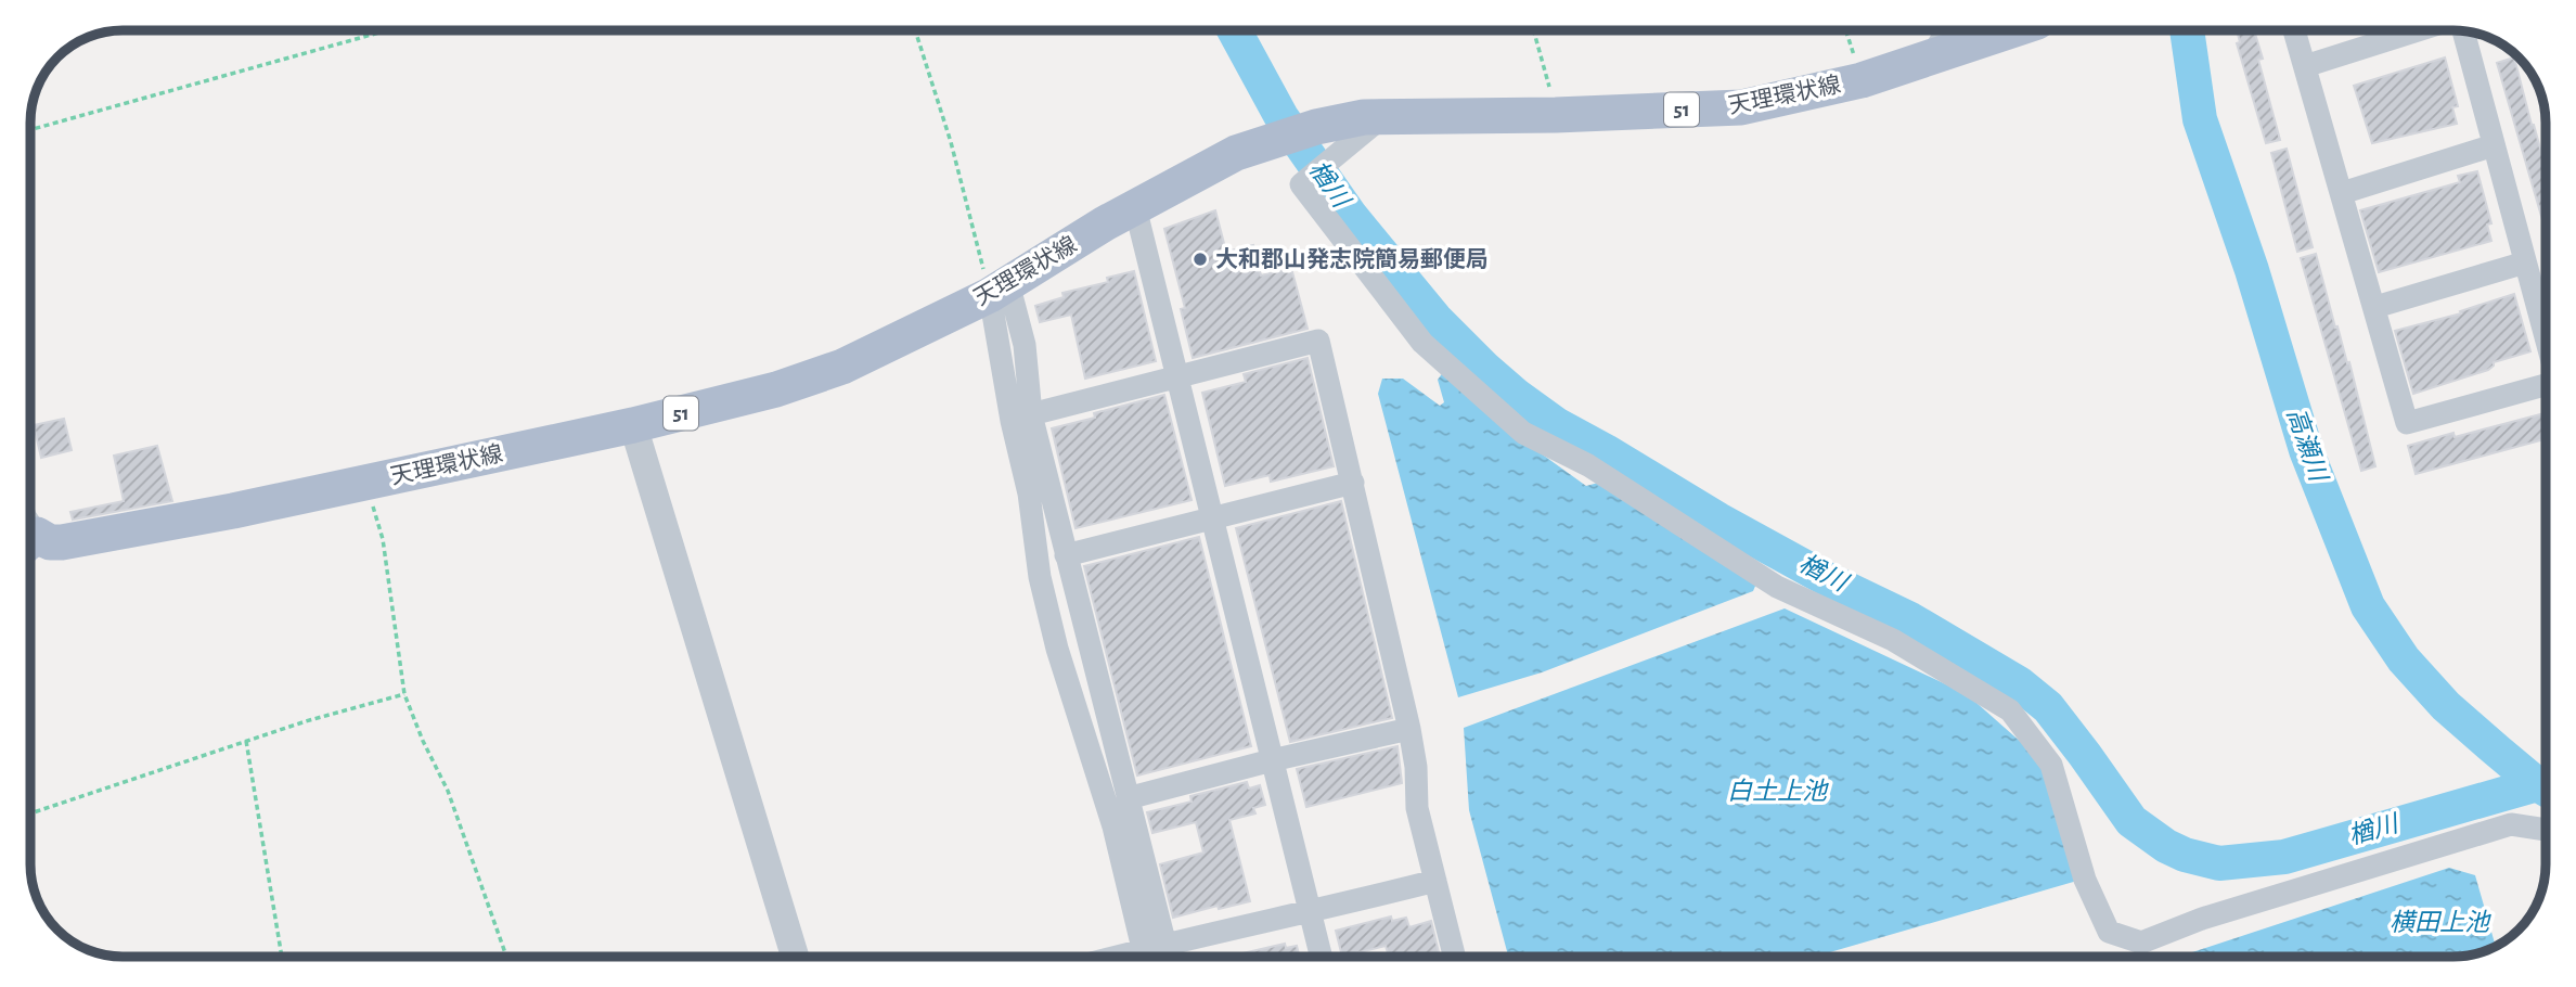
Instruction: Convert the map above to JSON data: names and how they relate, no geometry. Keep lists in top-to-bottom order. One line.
{"streets":{"main road":["天理環状線","51"]},"water":["楢川","高瀬川","白土上池","横田上池"],"places":["大和郡山発志院簡易郵便局"]}
